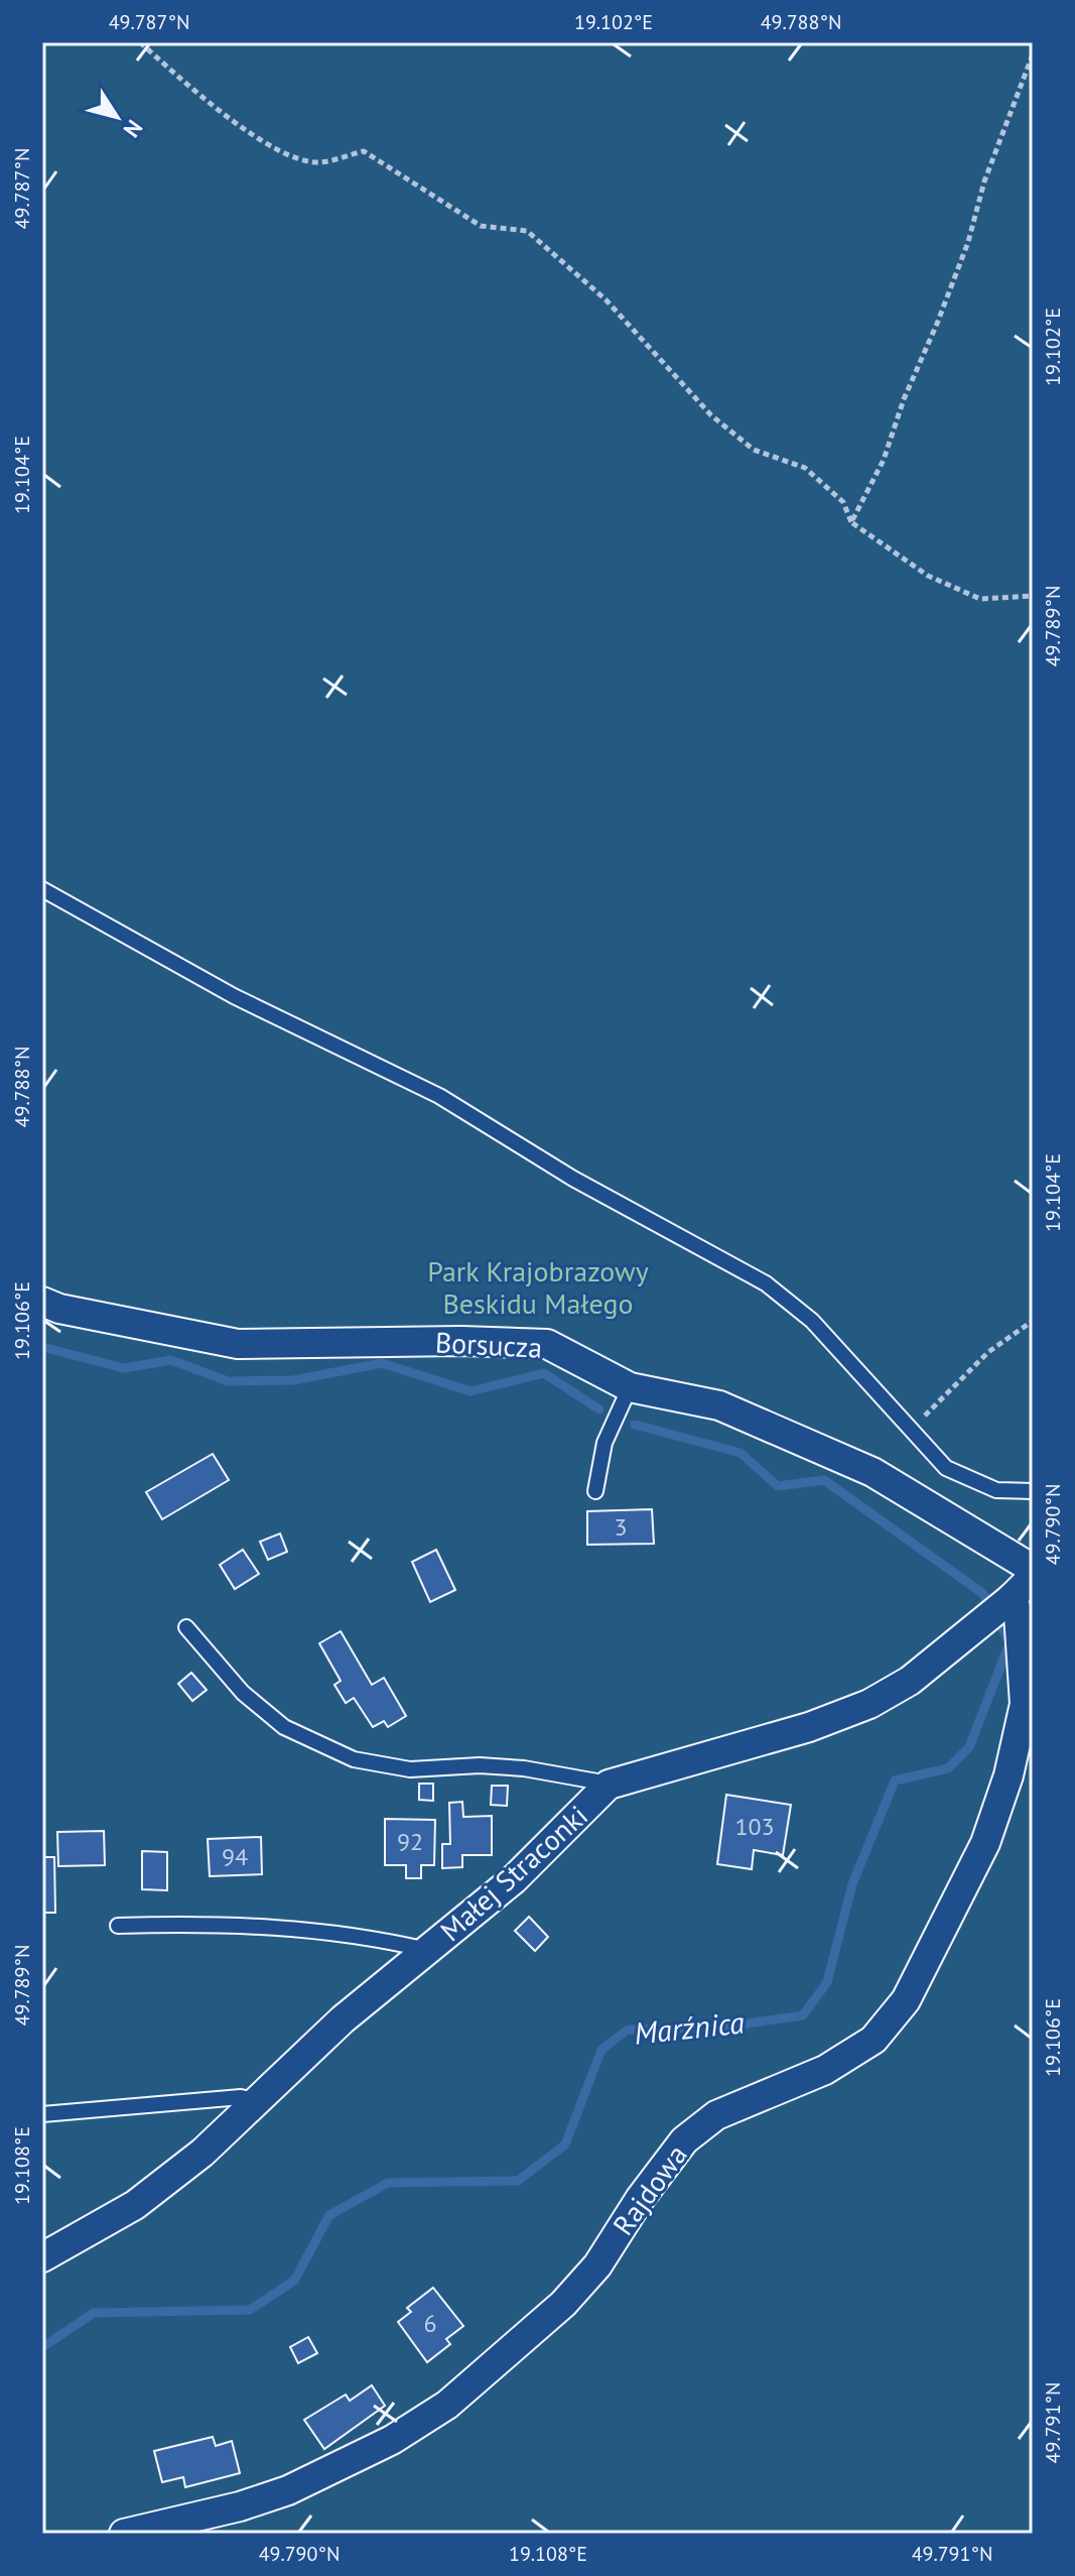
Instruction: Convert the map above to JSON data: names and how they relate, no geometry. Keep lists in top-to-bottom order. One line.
{"streets":{"street":["Borsucza","Małej Straconki","Rajdowa"]},"crossings":[["Małej Straconki","Rajdowa"]],"water":["Marźnica"],"parks":["Park Krajobrazowy Beskidu Małego"],"house_numbers":["3","103","92","94","6"],"north":"bottom right","coordinates":["49.787°N","19.102°E","49.788°N","19.104°E","49.789°N","19.106°E","49.790°N","19.108°E","49.791°N"]}
